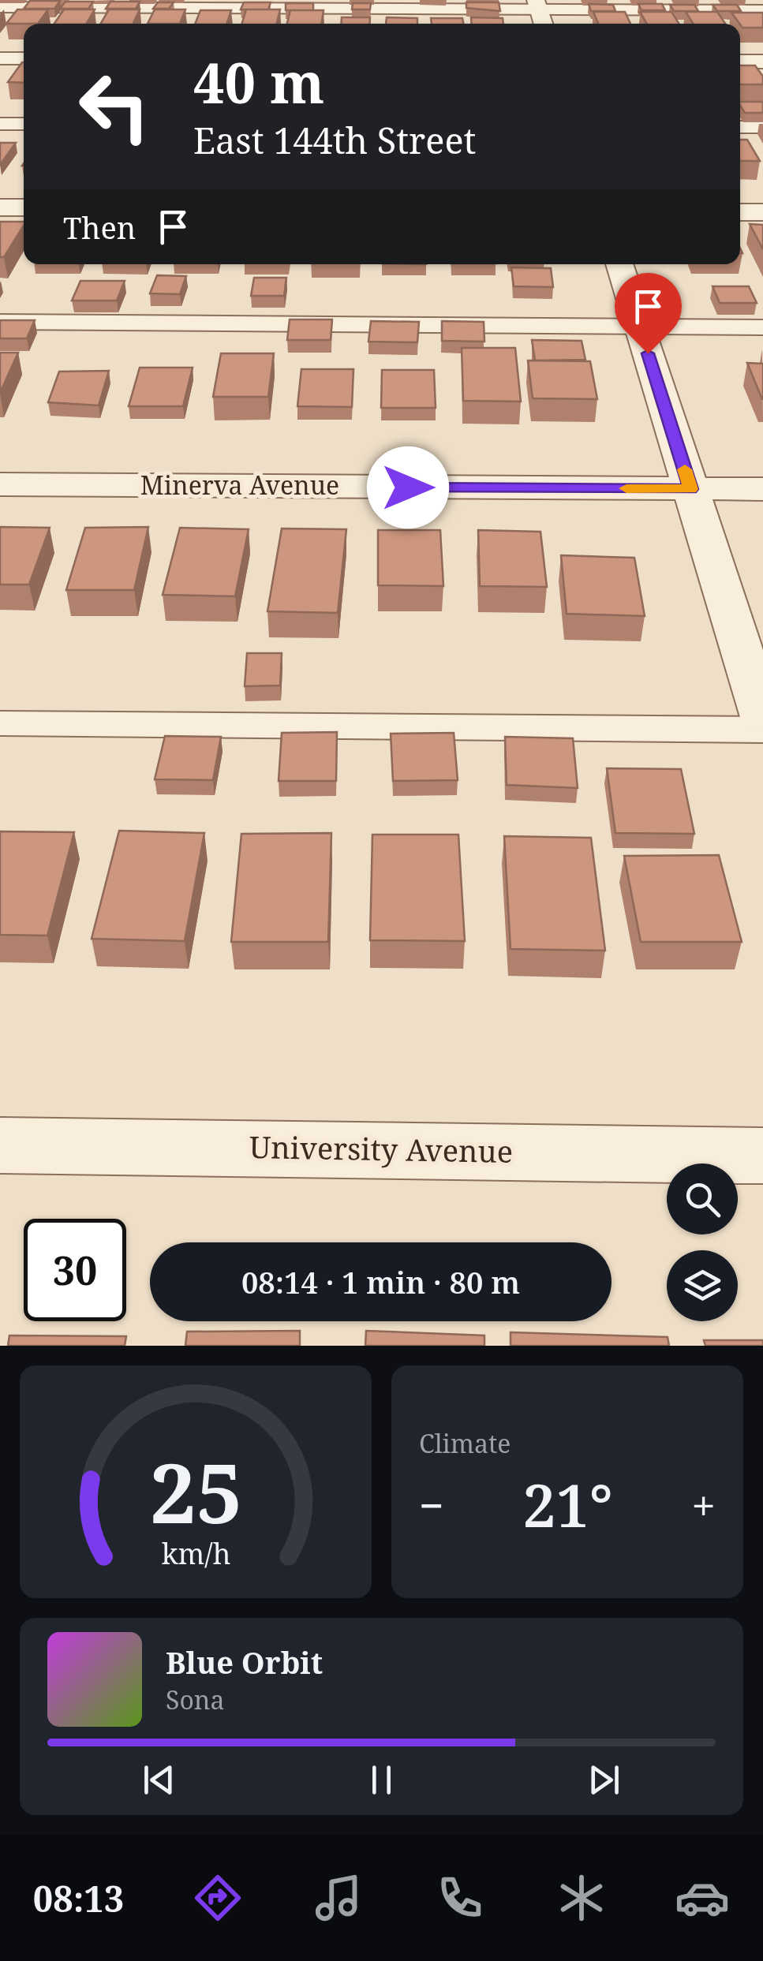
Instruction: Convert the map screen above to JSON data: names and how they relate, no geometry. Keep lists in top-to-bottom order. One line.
{"streets":{"street":["Minerva Avenue","University Avenue"]},"page":{"turn":["40 m","East 144th Street"],"then":"Then","limit":"30","trip":"08:14 · 1 min · 80 m","tile":"Climate","heat":["−","21°","+"],"song":["Blue Orbit","Sona"],"tabs":"08:13","gauge":["25","km/h"]}}
